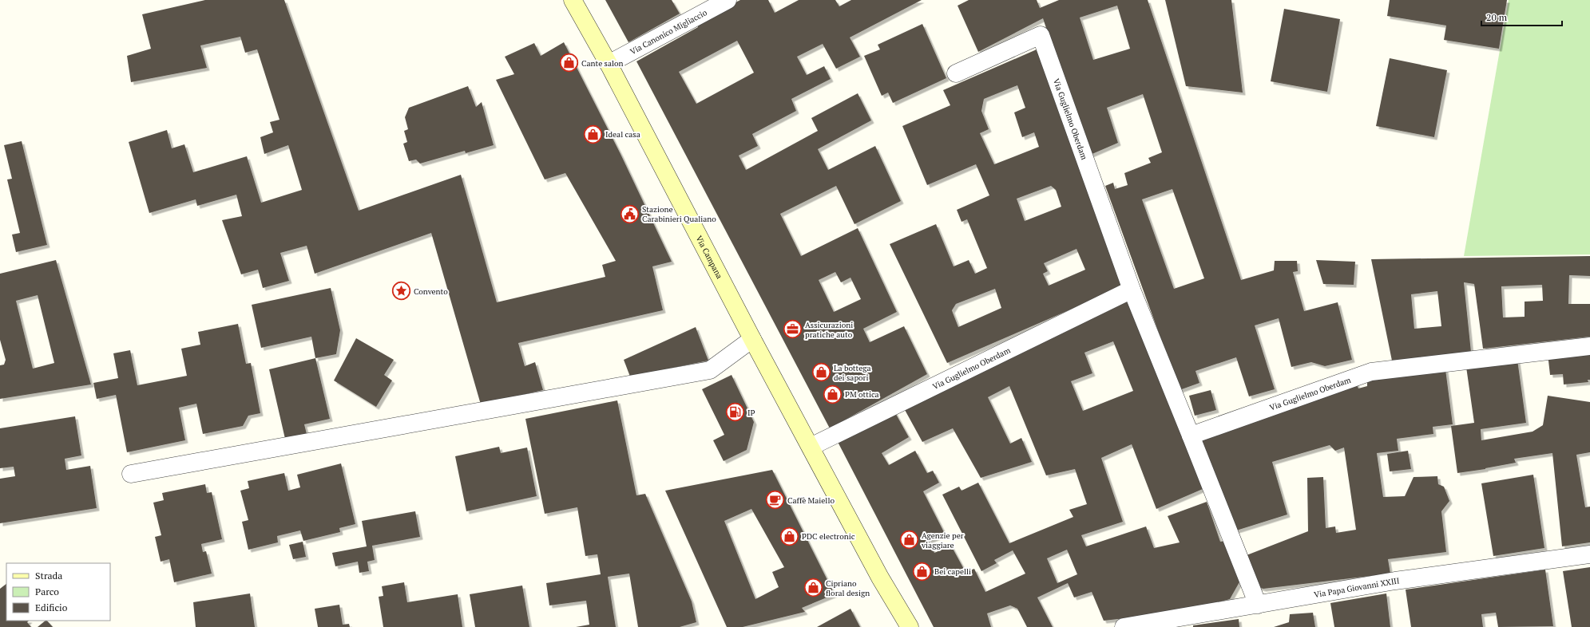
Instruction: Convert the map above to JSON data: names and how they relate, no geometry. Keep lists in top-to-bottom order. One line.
{"streets":{"main road":["Via Campana"],"street":["Via Canonico Migliaccio","Via Guglielmo Oberdam","Via Papa Giovanni XXIII"]},"crossings":[["Via Canonico Migliaccio","Via Campana"],["Via Guglielmo Oberdam","Via Campana"]],"places":{"shop":["Cante salon","Ideal casa","La bottega dei sapori","PM ottica","PDC electronic","Agenzie per viaggiare","Bei capelli","Cipriano floral design"],"public building":["Stazione Carabinieri Qualiano"],"place":["Convento"],"office":["Assicurazioni pratiche auto"],"fuel station":["IP"],"cafe":["Caffè Maiello"]},"legend":["Strada","Parco","Edificio"],"scale_bar":"20 m"}
